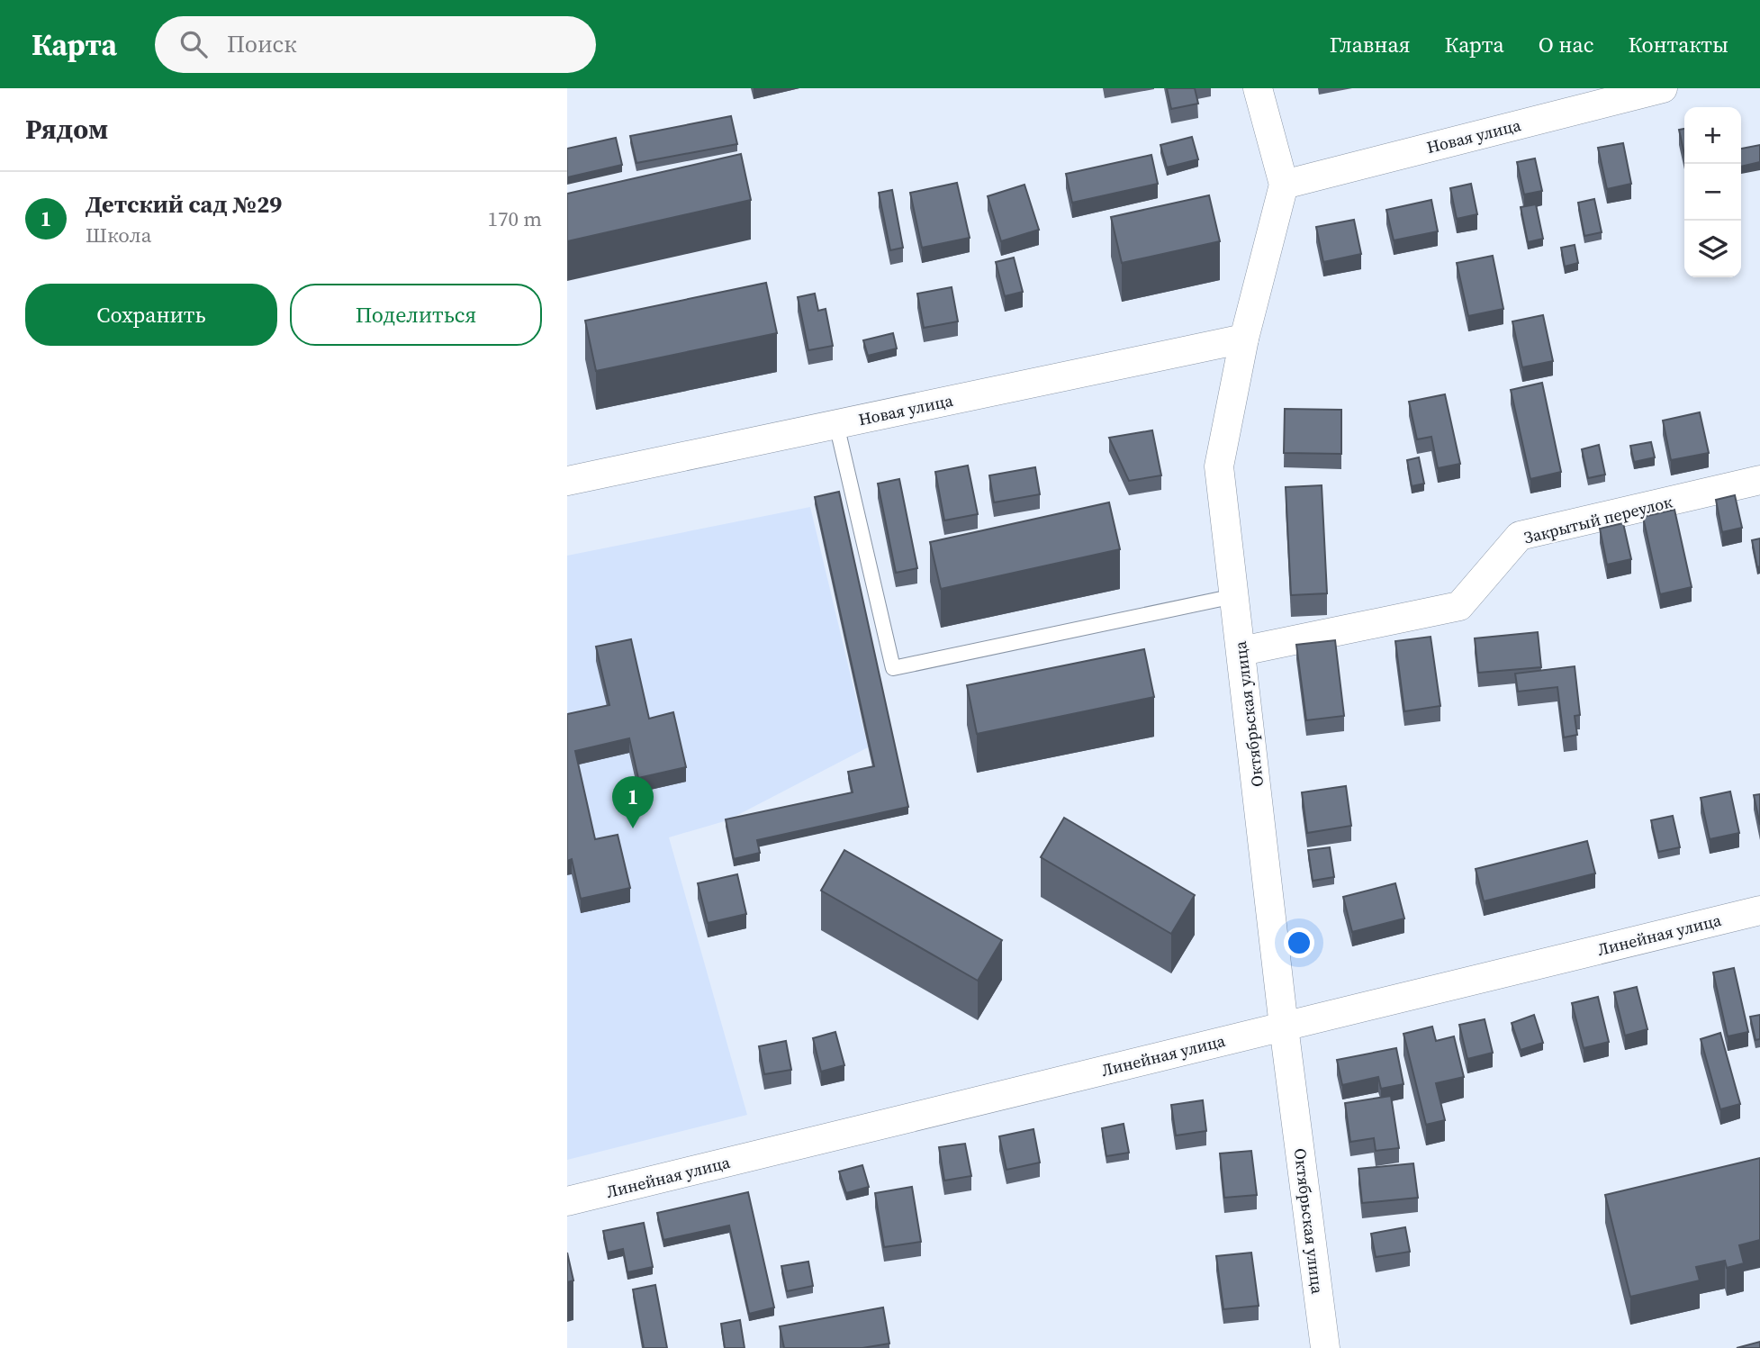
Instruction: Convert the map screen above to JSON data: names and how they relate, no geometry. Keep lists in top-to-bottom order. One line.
{"streets":{"street":["Новая улица","Закрытый переулок","Октябрьская улица","Линейная улица"]},"crossings":[["Новая улица","Октябрьская улица"],["Закрытый переулок","Октябрьская улица"],["Октябрьская улица","Линейная улица"]],"page":{"header":"Карта","search":"Поиск","nav":["Главная","Карта","О нас","Контакты"],"heading":"Рядом","map_buttons":["+","−"],"list":[{"mark":"1","name":"Детский сад №29","note":"Школа","value":"170 m"}],"buttons":["Сохранить","Поделиться"],"pins":"1"}}
